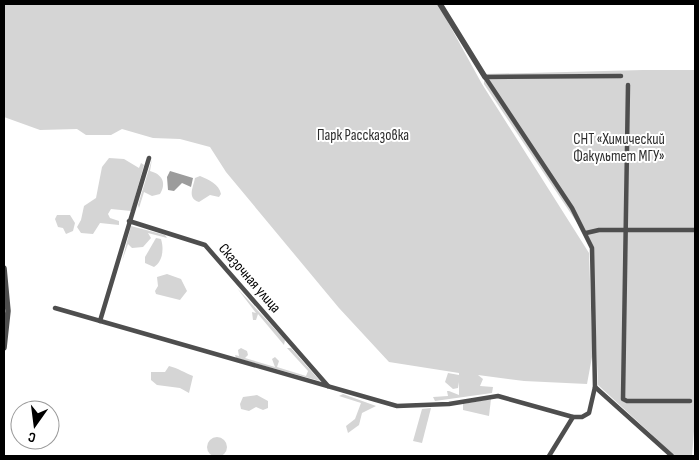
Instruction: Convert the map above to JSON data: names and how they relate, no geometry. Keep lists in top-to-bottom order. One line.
{"streets":{"street":["Сказочная улица"]},"parks":["Парк Рассказовка","СНТ «Химический Факультет МГУ»"],"north":"bottom"}
